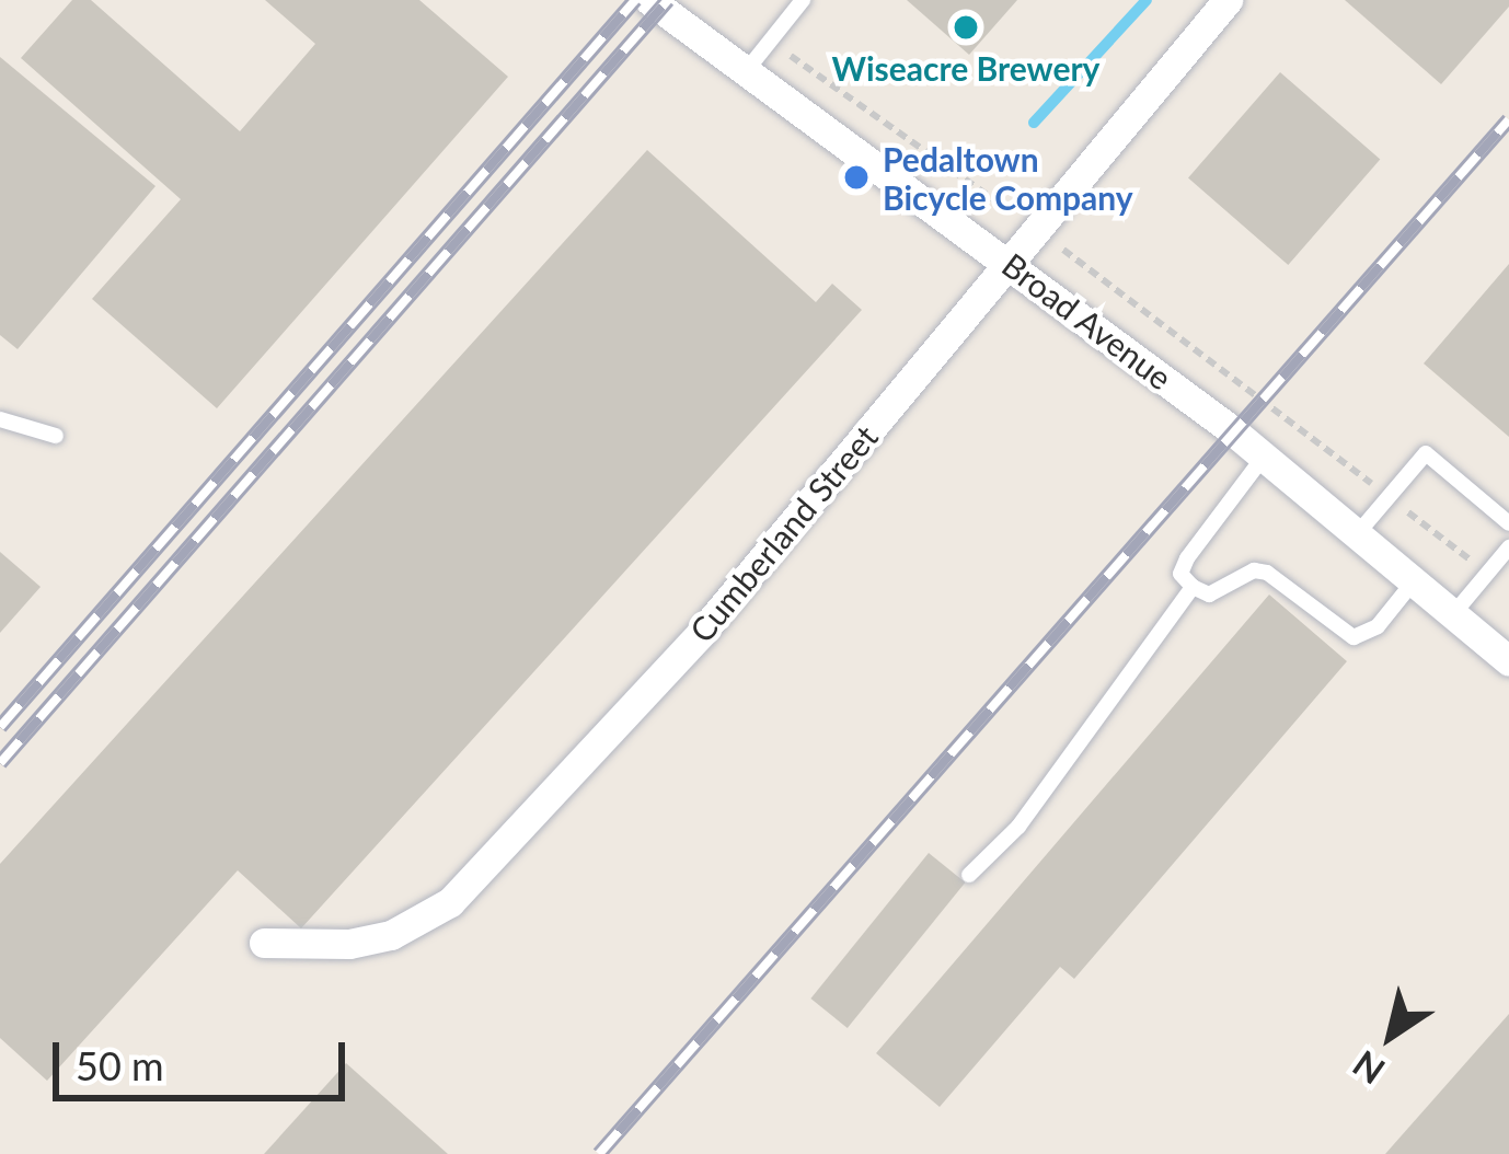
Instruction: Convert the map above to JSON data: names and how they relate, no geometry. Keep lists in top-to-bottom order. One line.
{"streets":{"street":["Broad Avenue","Cumberland Street"]},"crossings":[["Broad Avenue","Cumberland Street"]],"places":["Wiseacre Brewery","Pedaltown Bicycle Company"],"scale_bar":"50 m","north":"bottom left"}
